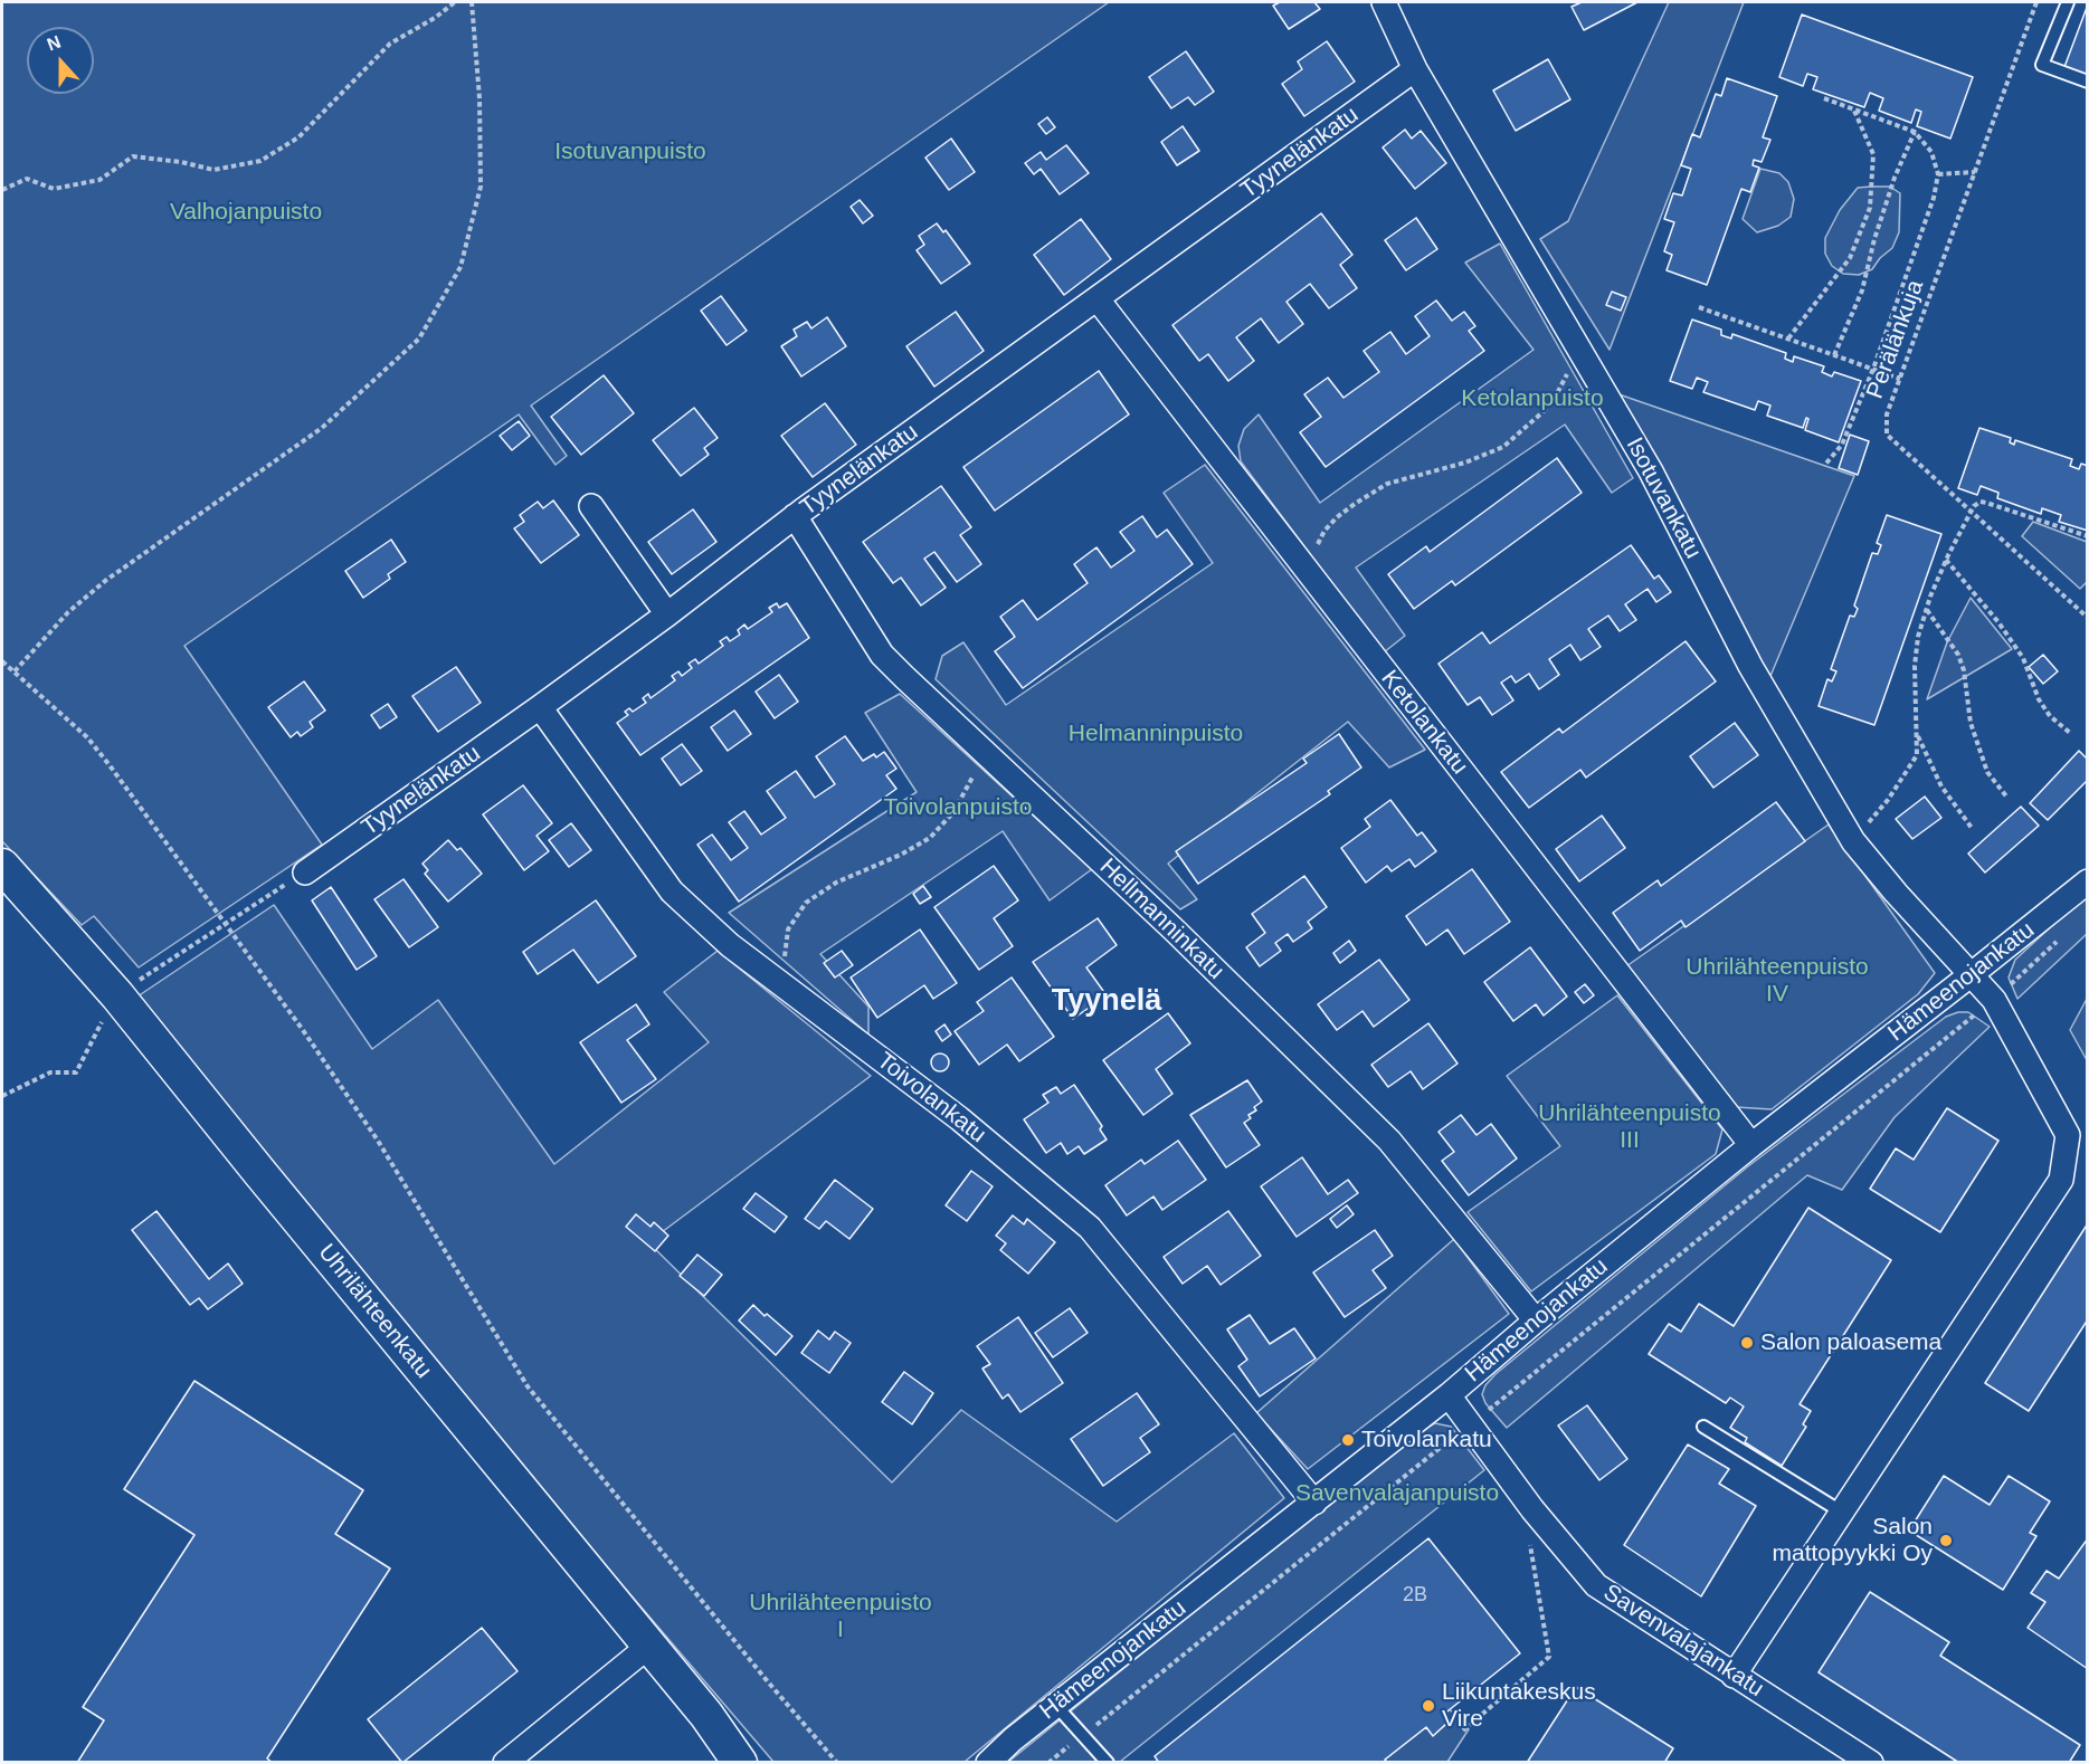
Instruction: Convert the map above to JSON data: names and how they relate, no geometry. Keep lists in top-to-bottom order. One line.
{"streets":{"street":["Tyynelänkatu","Isotuvankatu","Ketolankatu","Hellmanninkatu","Hämeenojankatu","Toivolankatu","Uhrilähteenkatu","Savenvalajankatu"],"path":["Perälänkuja"]},"crossings":[["Tyynelänkatu","Isotuvankatu"],["Tyynelänkatu","Ketolankatu"],["Tyynelänkatu","Hellmanninkatu"],["Tyynelänkatu","Toivolankatu"],["Isotuvankatu","Hämeenojankatu"],["Isotuvankatu","Savenvalajankatu"],["Ketolankatu","Hämeenojankatu"],["Hellmanninkatu","Hämeenojankatu"],["Hämeenojankatu","Toivolankatu"],["Hämeenojankatu","Savenvalajankatu"]],"districts":["Tyynelä"],"parks":["Isotuvanpuisto","Valhojanpuisto","Ketolanpuisto","Helmanninpuisto","Toivolanpuisto","Uhrilähteenpuisto IV","Uhrilähteenpuisto III","Savenvalajanpuisto","Uhrilähteenpuisto I"],"places":["Salon paloasema","Toivolankatu","Salon mattopyykki Oy","Liikuntakeskus Vire"],"house_numbers":["2B"],"north":"top"}
